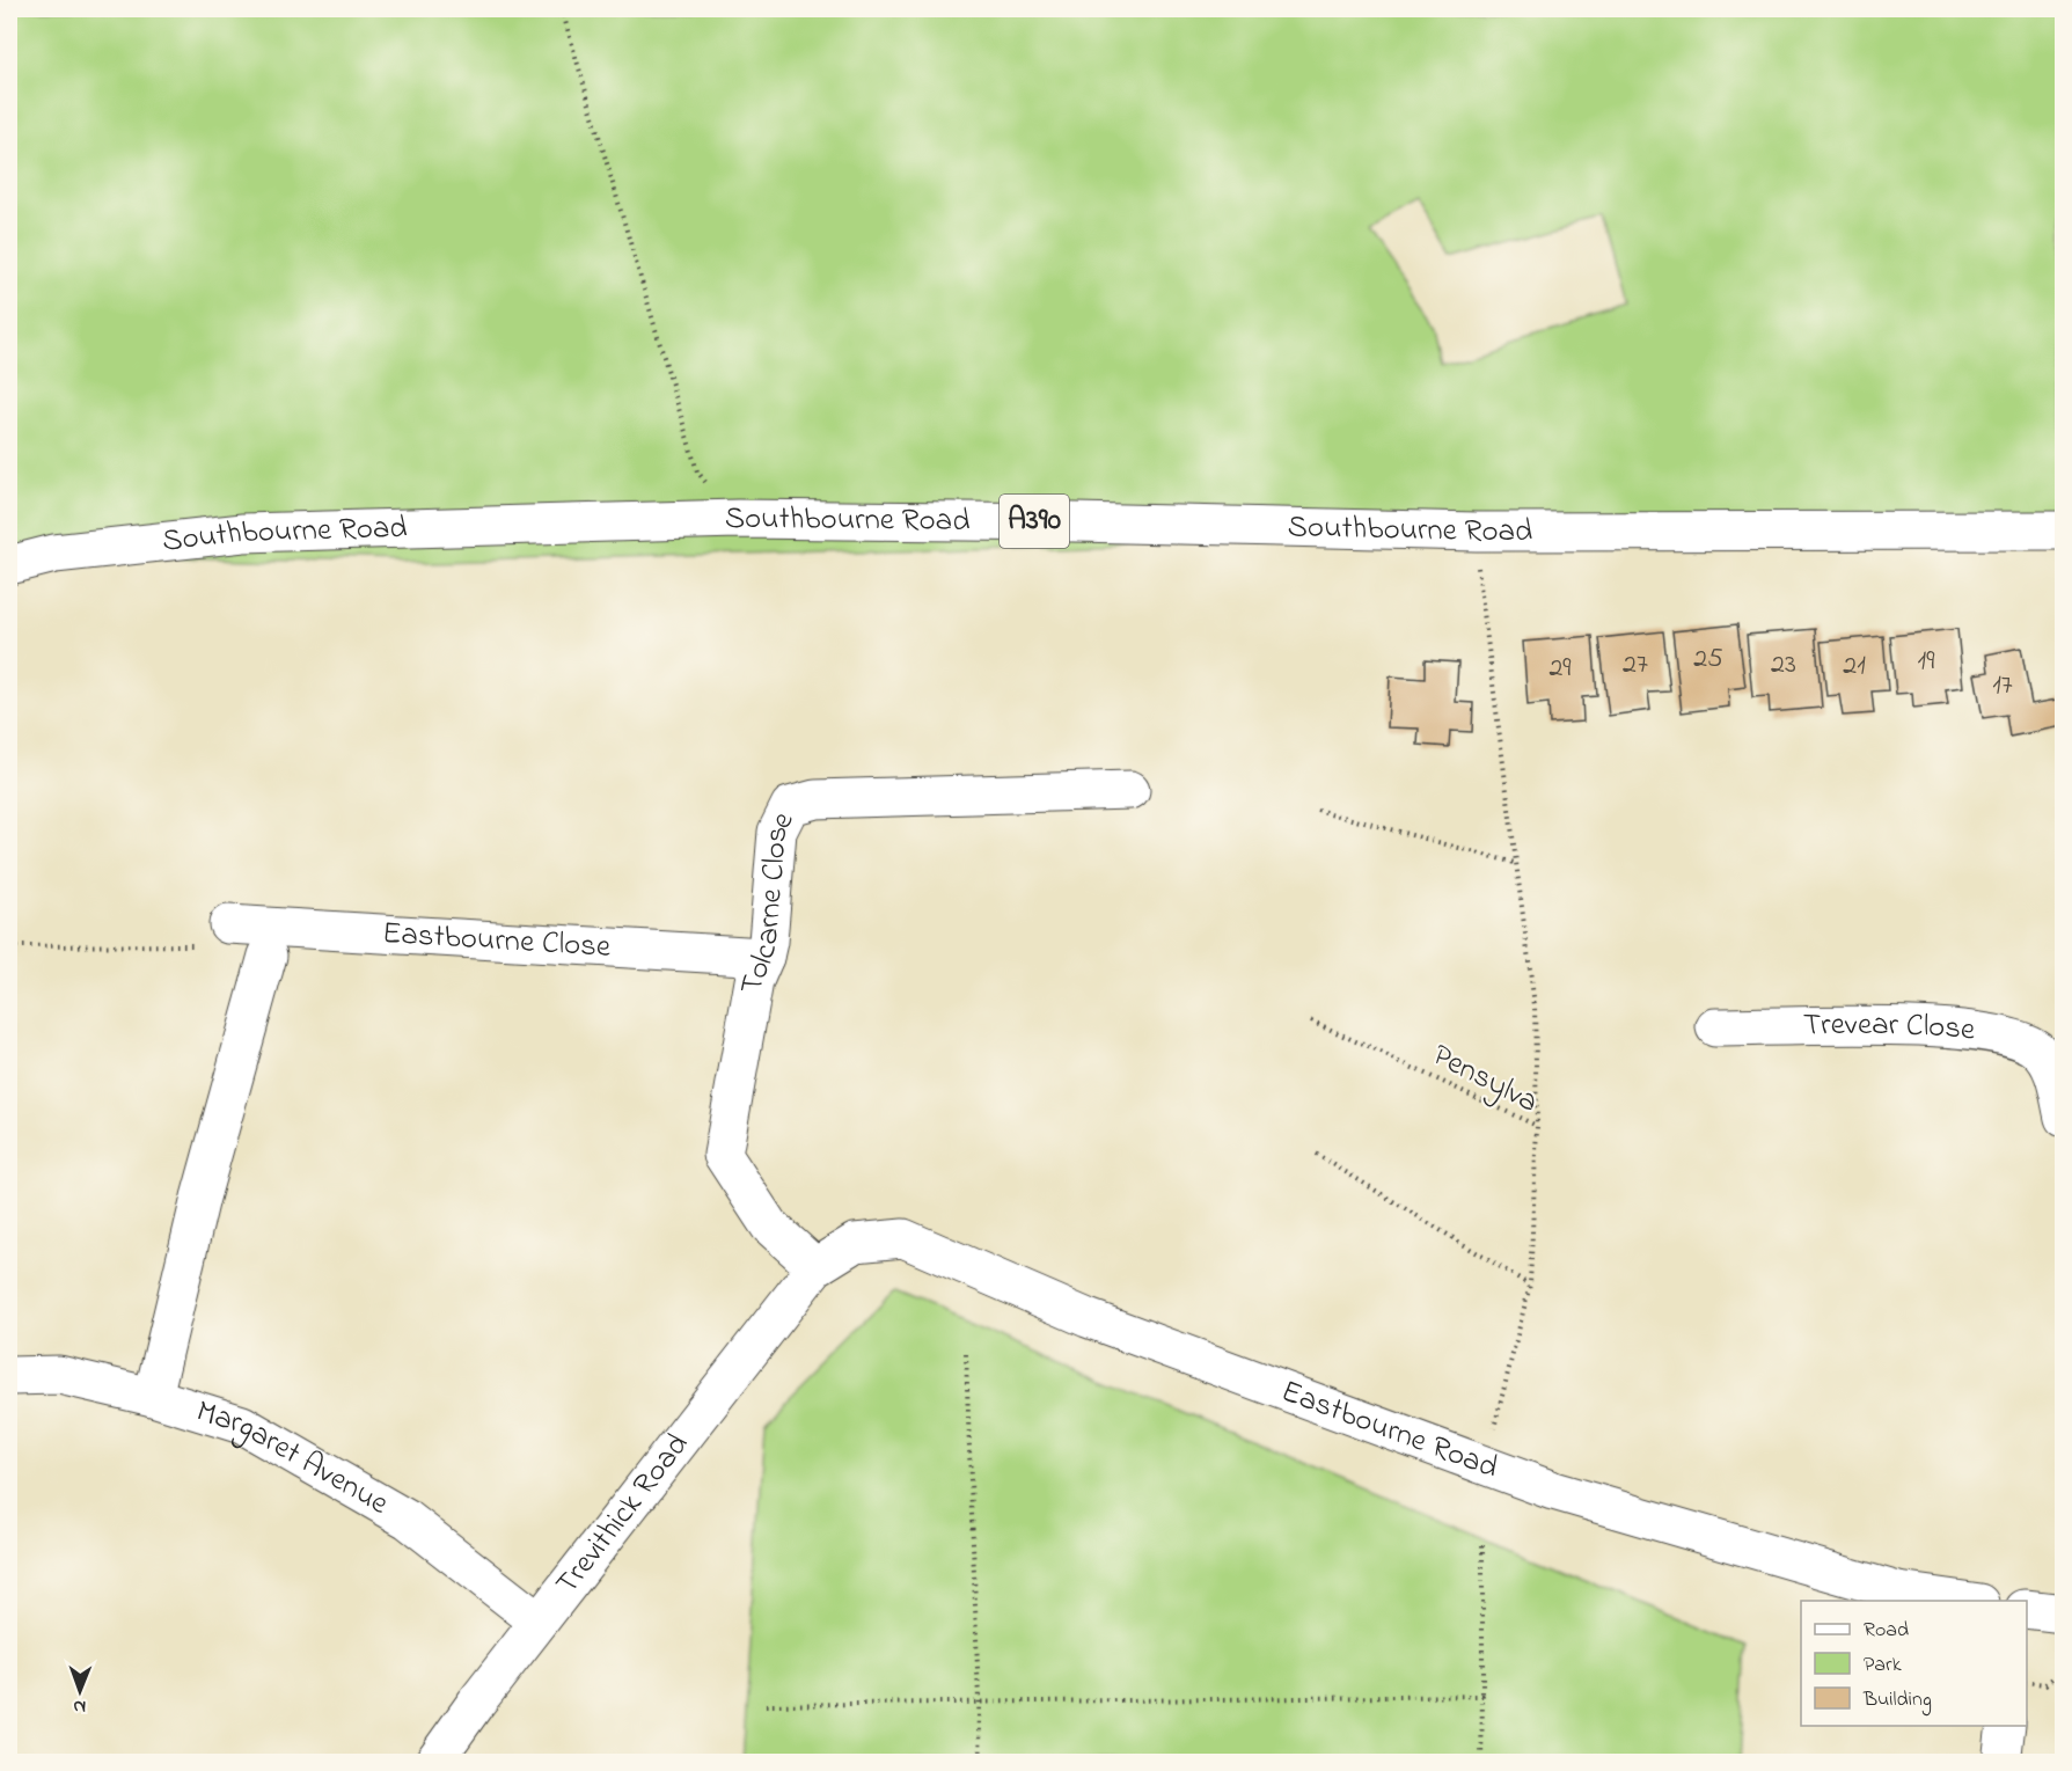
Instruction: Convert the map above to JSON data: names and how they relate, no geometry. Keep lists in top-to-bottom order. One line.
{"streets":{"main road":["Southbourne Road","A390","Tolcarne Close","Eastbourne Close","Trevear Close","Eastbourne Road","Margaret Avenue","Trevithick Road"],"path":["Pensylva"]},"crossings":[["Tolcarne Close","Eastbourne Close"],["Tolcarne Close","Eastbourne Road"],["Tolcarne Close","Trevithick Road"],["Pensylva","Eastbourne Road"],["Eastbourne Road","Trevithick Road"],["Margaret Avenue","Trevithick Road"]],"house_numbers":["25","19","27","23","21","29","17"],"legend":["Road","Park","Building"],"north":"bottom"}
